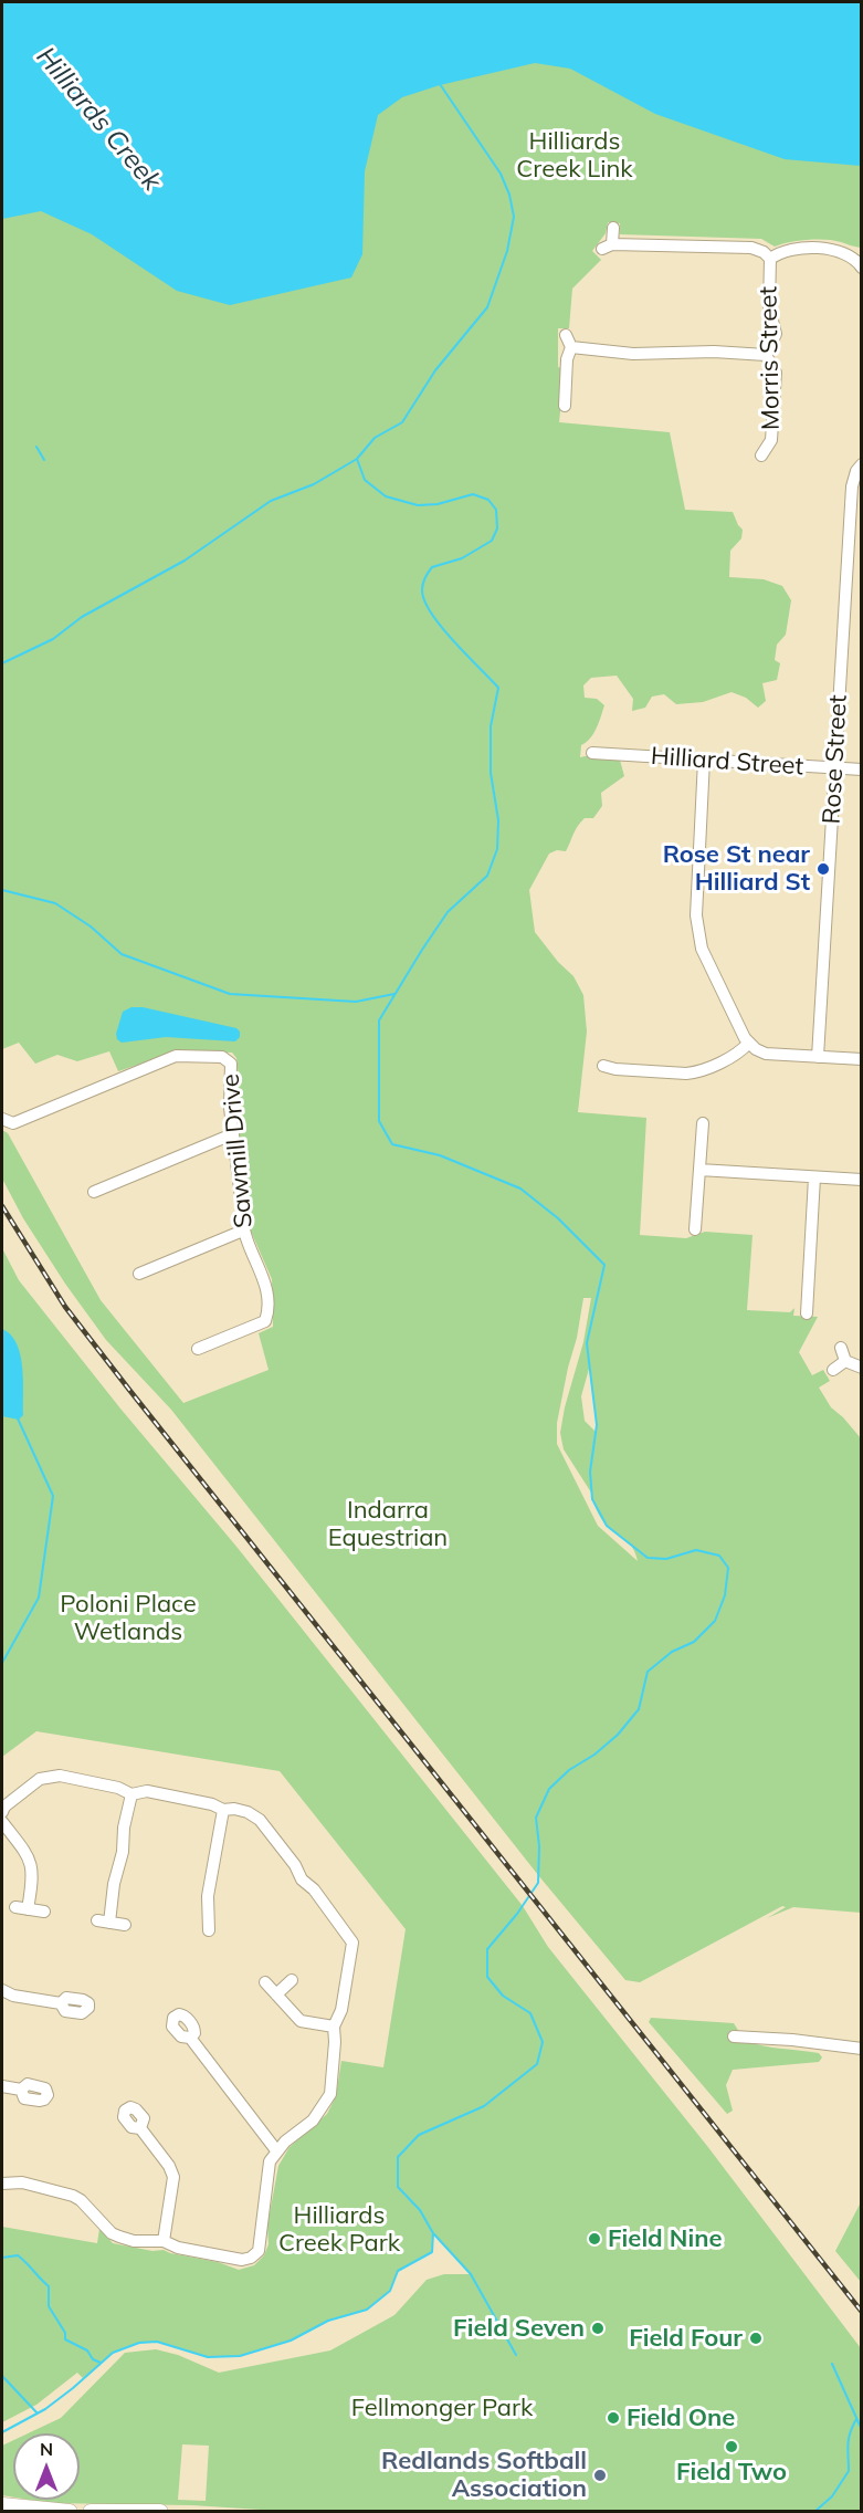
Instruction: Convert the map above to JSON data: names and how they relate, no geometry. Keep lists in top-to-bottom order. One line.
{"streets":{"street":["Morris Street","Rose Street","Hilliard Street","Sawmill Drive"]},"crossings":[["Rose Street","Hilliard Street"]],"water":["Hilliards Creek"],"parks":["Hilliards Creek Link","Indarra Equestrian","Poloni Place Wetlands","Hilliards Creek Park","Fellmonger Park"],"places":["Rose St near Hilliard St","Field Nine","Field Seven","Field Four","Field One","Field Two","Redlands Softball Association"],"north":"top"}
